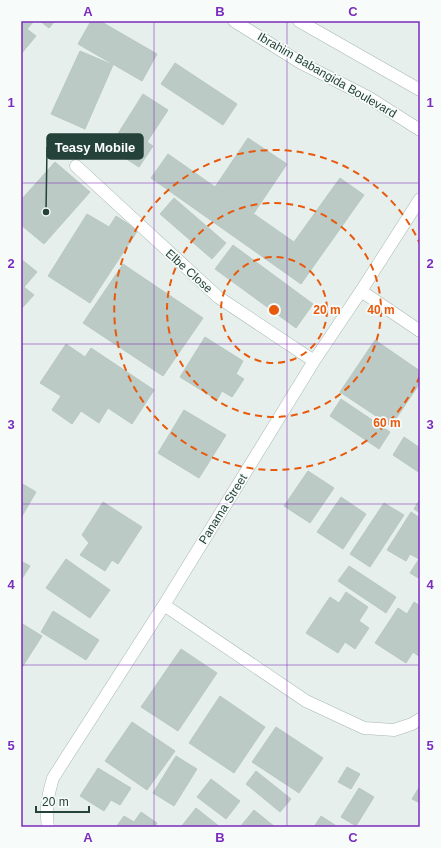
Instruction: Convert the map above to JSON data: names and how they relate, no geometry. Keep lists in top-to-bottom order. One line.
{"streets":{"street":["Ibrahim Babangida Boulevard","Elbe Close","Panama Street"]},"crossings":[["Elbe Close","Panama Street"]],"places":["Teasy Mobile"],"scale_bar":"20 m","grid":{"columns":["A","B","C"],"rows":["1","2","3","4","5"]},"rings":["20 m","40 m","60 m"]}
